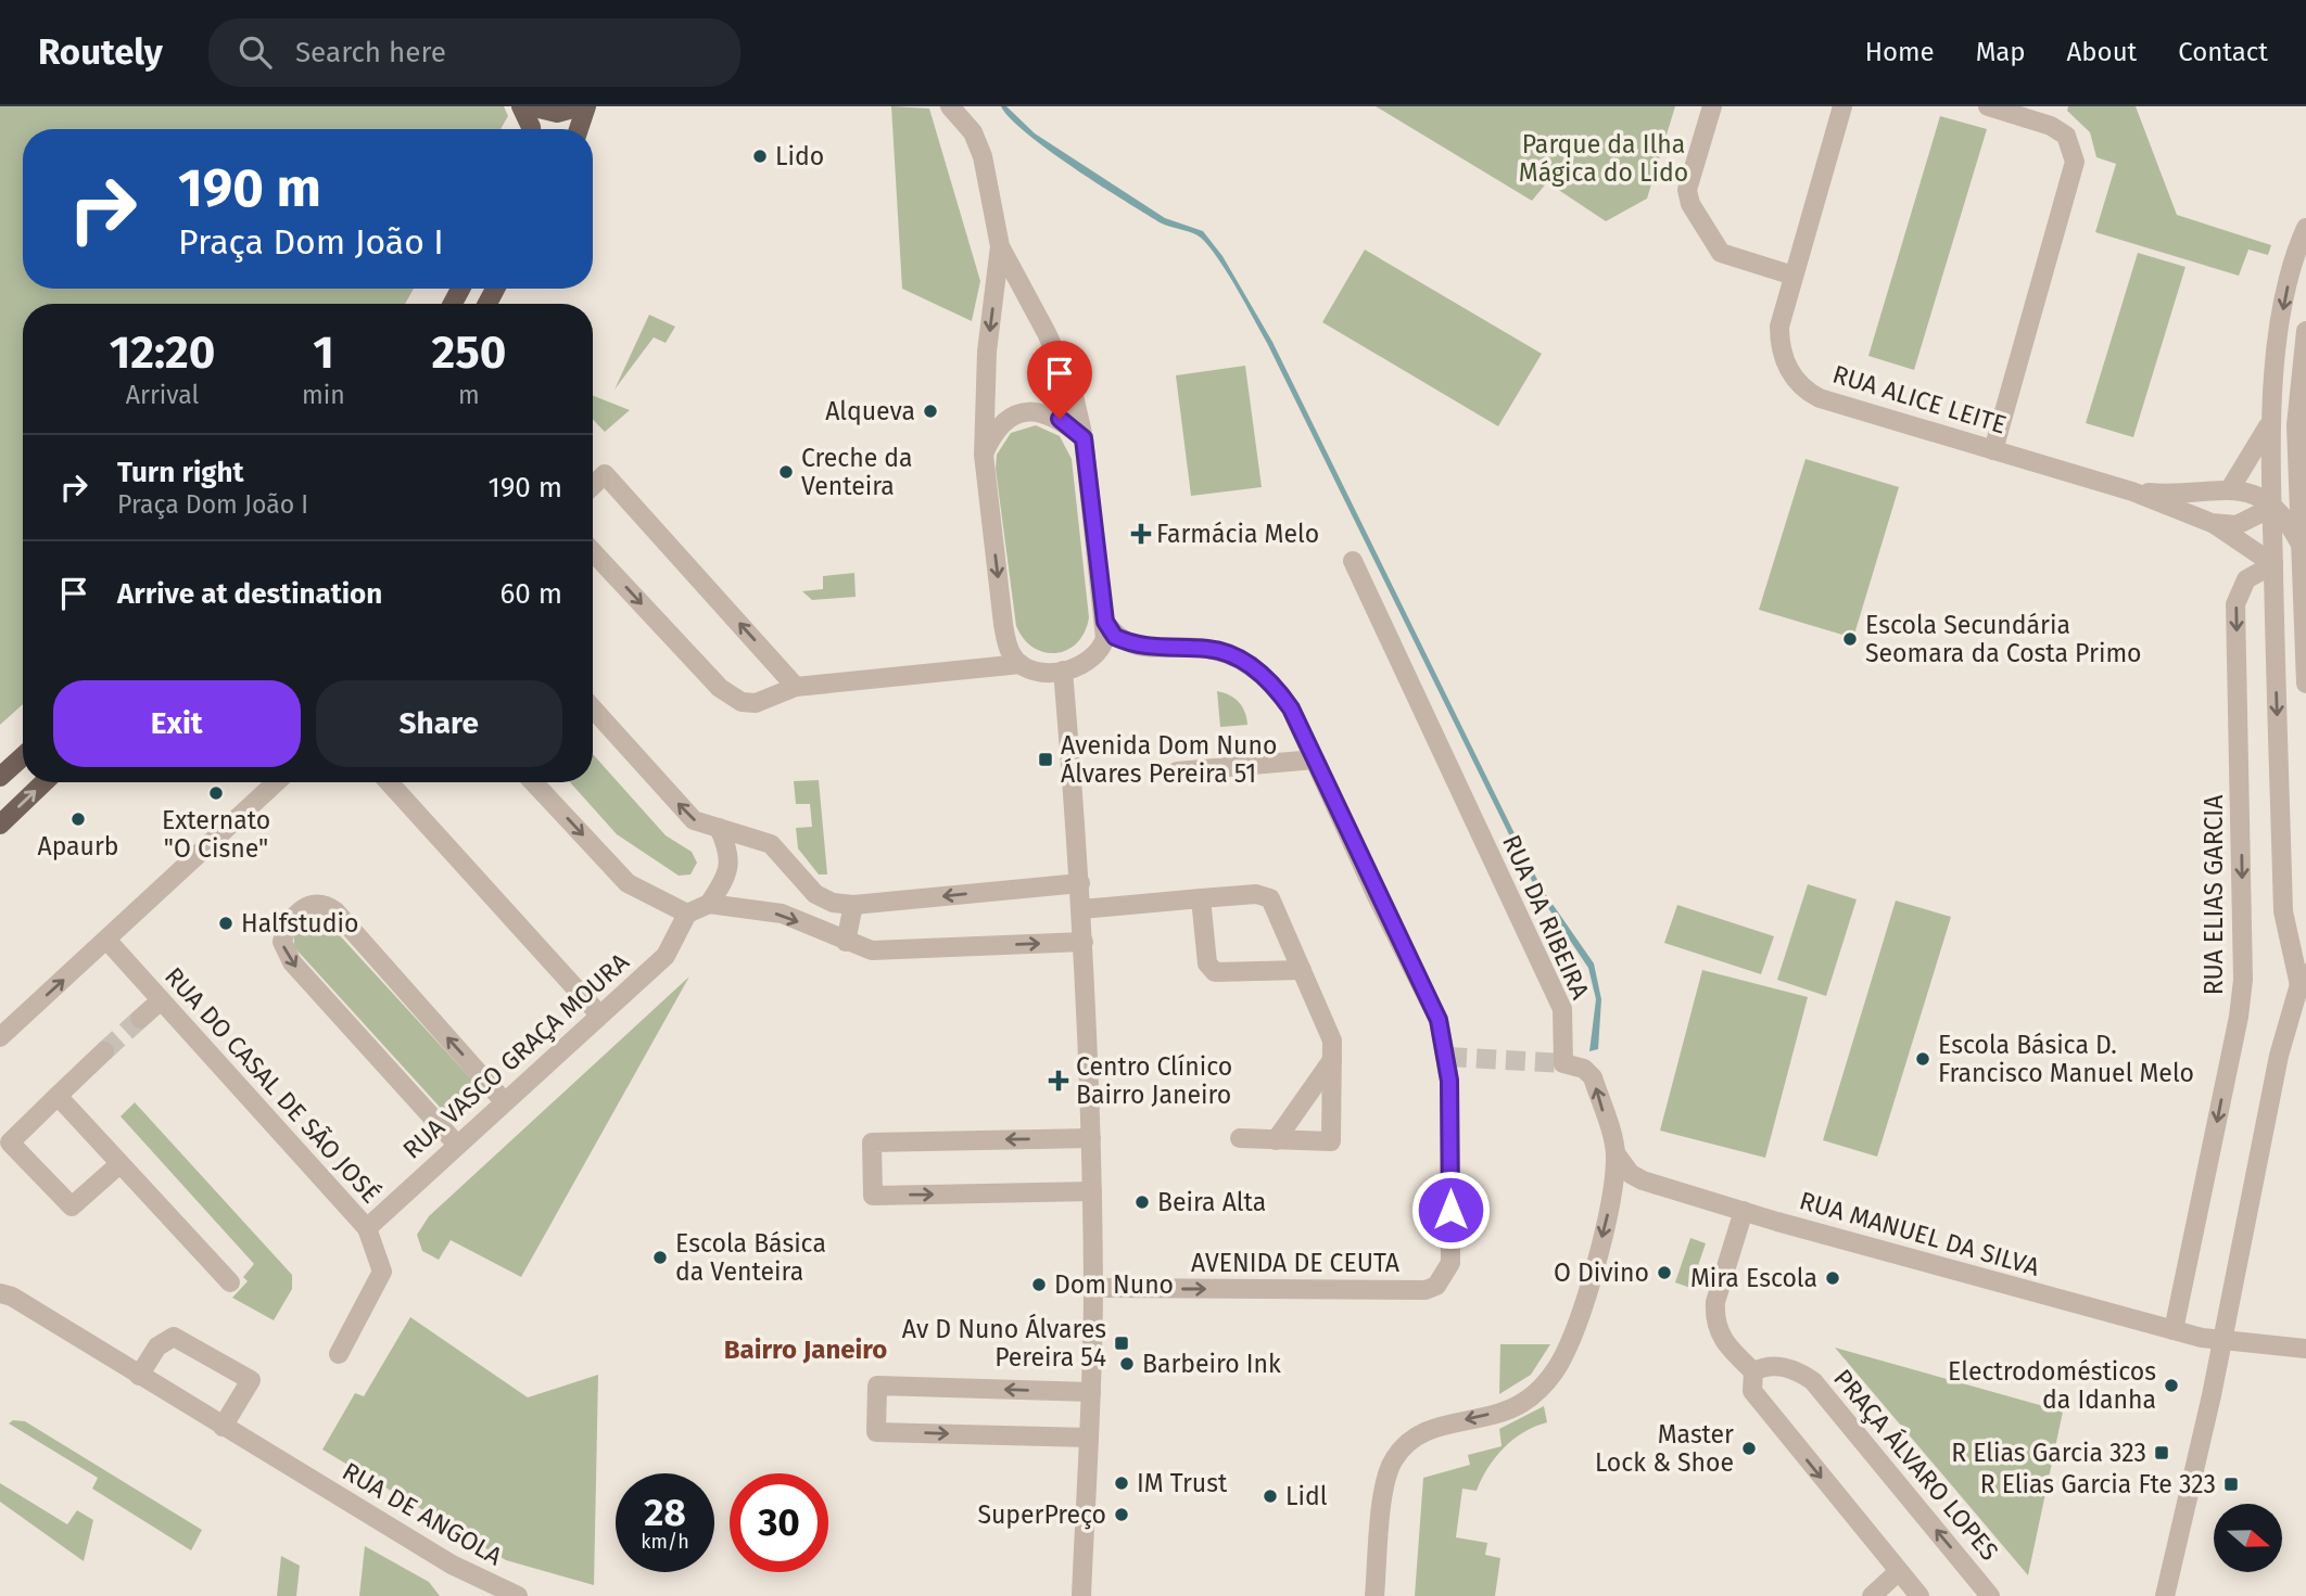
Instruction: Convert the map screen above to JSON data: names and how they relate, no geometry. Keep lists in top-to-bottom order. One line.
{"streets":{"street":["RUA ALICE LEITE","RUA ELIAS GARCIA","RUA DA RIBEIRA","RUA VASCO GRAÇA MOURA","RUA DO CASAL DE SÃO JOSÉ","RUA MANUEL DA SILVA","AVENIDA DE CEUTA","PRAÇA ÁLVARO LOPES","RUA DE ANGOLA"]},"crossings":[["RUA ALICE LEITE","RUA ELIAS GARCIA"],["RUA ELIAS GARCIA","RUA MANUEL DA SILVA"],["RUA DA RIBEIRA","RUA MANUEL DA SILVA"],["RUA VASCO GRAÇA MOURA","RUA DO CASAL DE SÃO JOSÉ"]],"districts":["Bairro Janeiro"],"parks":["Parque da Ilha Mágica do Lido"],"places":{"other":["Lido","Alqueva","Creche da Venteira","Escola Secundária Seomara da Costa Primo","Externato \"O Cisne\"","Apaurb","Halfstudio","Escola Básica D. Francisco Manuel Melo","Beira Alta","Escola Básica da Venteira","O Divino","Mira Escola","Dom Nuno","Barbeiro Ink","Electrodomésticos da Idanha","Master Lock & Shoe","IM Trust","Lidl","SuperPreço"],"health":["Farmácia Melo","Centro Clínico Bairro Janeiro"],"transit":["Avenida Dom Nuno Álvares Pereira 51","Av D Nuno Álvares Pereira 54","R Elias Garcia 323","R Elias Garcia Fte 323"]},"north":"right","page":{"header":"Routely","search":"Search here","nav":["Home","Map","About","Contact"],"turn":["190 m","Praça Dom João I"],"eta":["12:20","Arrival","1","min","250","m"],"list":[{"name":"Turn right","note":"Praça Dom João I","value":"190 m"},{"name":"Arrive at destination","value":"60 m"}],"buttons":["Exit","Share"],"speed":"28 km/h","limit":"30"}}
